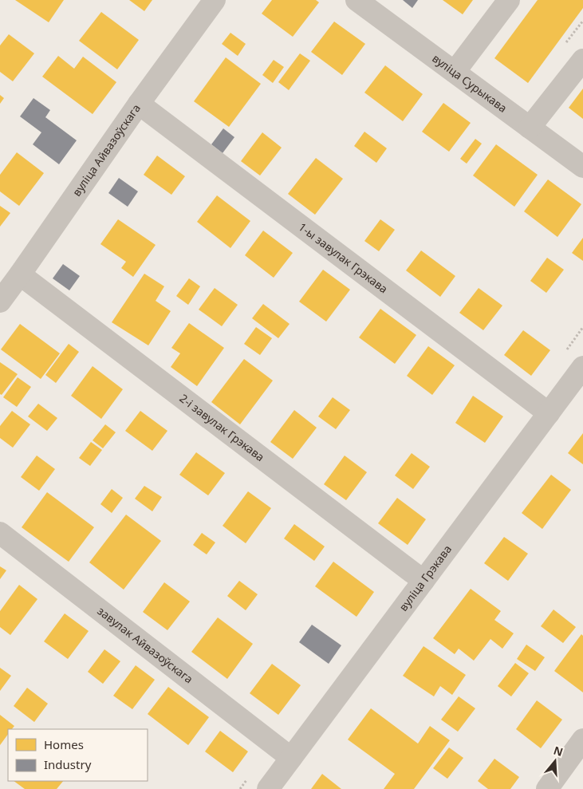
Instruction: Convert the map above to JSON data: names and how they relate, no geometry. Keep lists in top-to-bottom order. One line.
{"streets":{"street":["вуліца Сурыкава","вуліца Айвазоўскага","1-ы завулак Грэкава","2-і завулак Грэкава","вуліца Грэкава","завулак Айвазоўскага"]},"crossings":[["вуліца Айвазоўскага","1-ы завулак Грэкава"],["вуліца Айвазоўскага","2-і завулак Грэкава"],["1-ы завулак Грэкава","вуліца Грэкава"],["2-і завулак Грэкава","вуліца Грэкава"],["вуліца Грэкава","завулак Айвазоўскага"]],"legend":["Homes","Industry"],"north":"top"}
